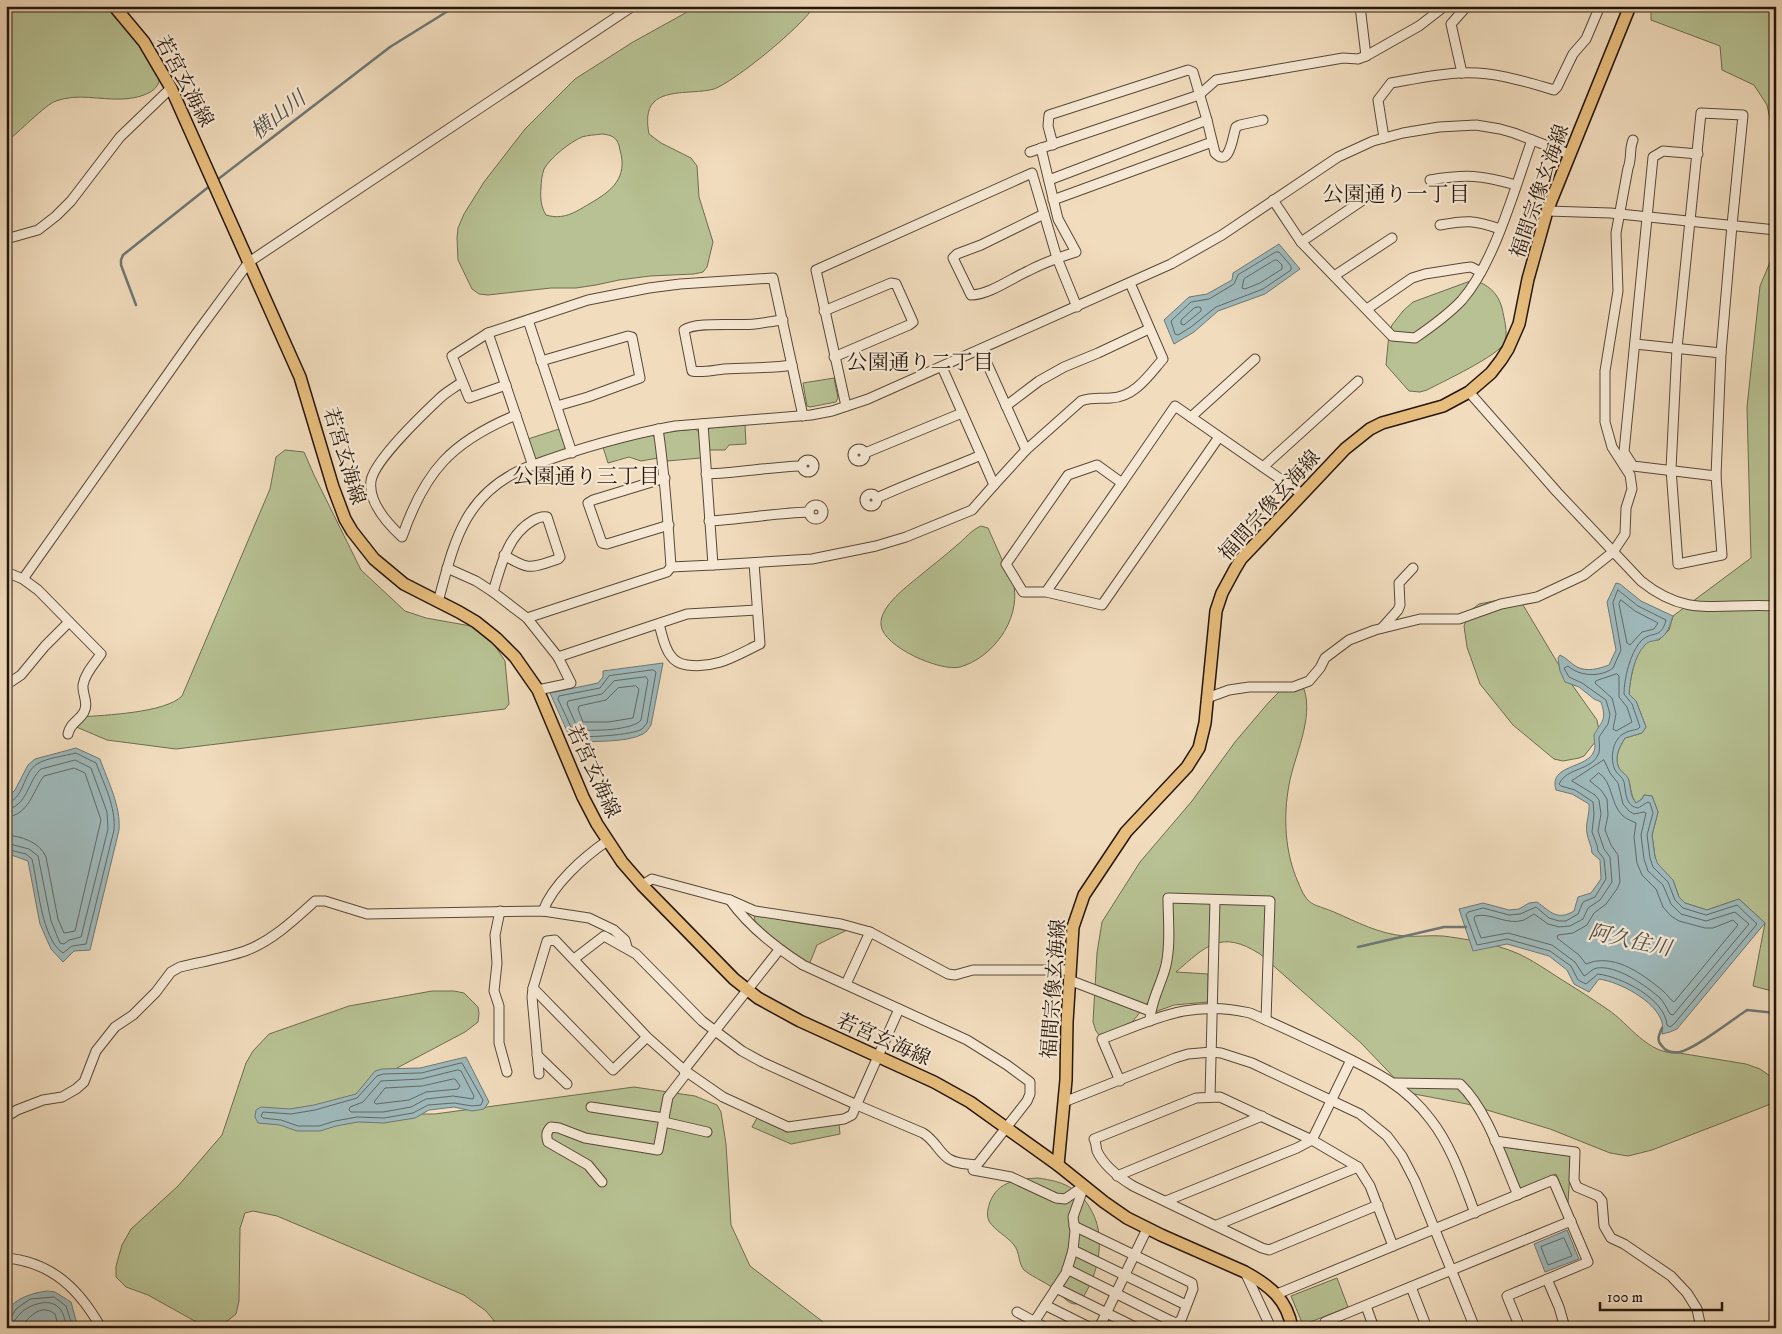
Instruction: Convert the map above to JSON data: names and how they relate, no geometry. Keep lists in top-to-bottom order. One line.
{"streets":{"main road":["若宮玄海線","福間宗像玄海線"]},"crossings":[["若宮玄海線","福間宗像玄海線"]],"districts":["公園通り一丁目","公園通り二丁目","公園通り三丁目"],"water":["横山川","阿久住川"],"scale_bar":"100 m"}
